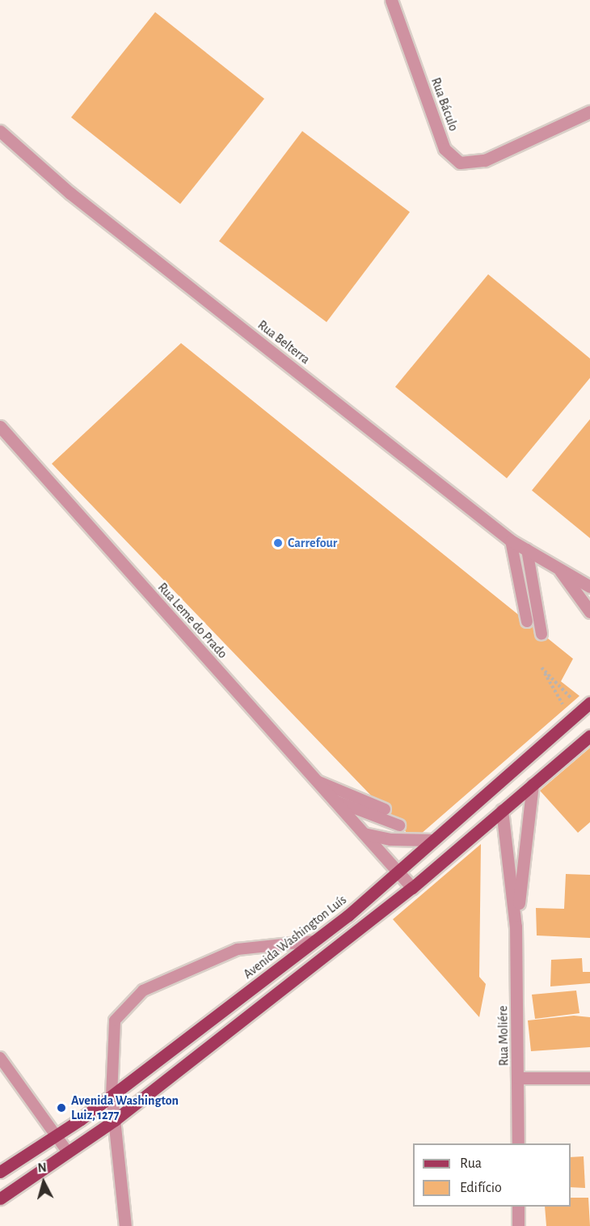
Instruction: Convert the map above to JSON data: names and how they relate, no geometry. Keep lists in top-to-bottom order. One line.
{"streets":{"main road":["Avenida Washington Luís"],"street":["Rua Báculo","Rua Belterra","Rua Leme do Prado","Rua Moliére"]},"crossings":[["Rua Leme do Prado","Avenida Washington Luís"]],"places":["Carrefour","Avenida Washington Luiz, 1277"],"legend":["Rua","Edifício"],"north":"top"}
